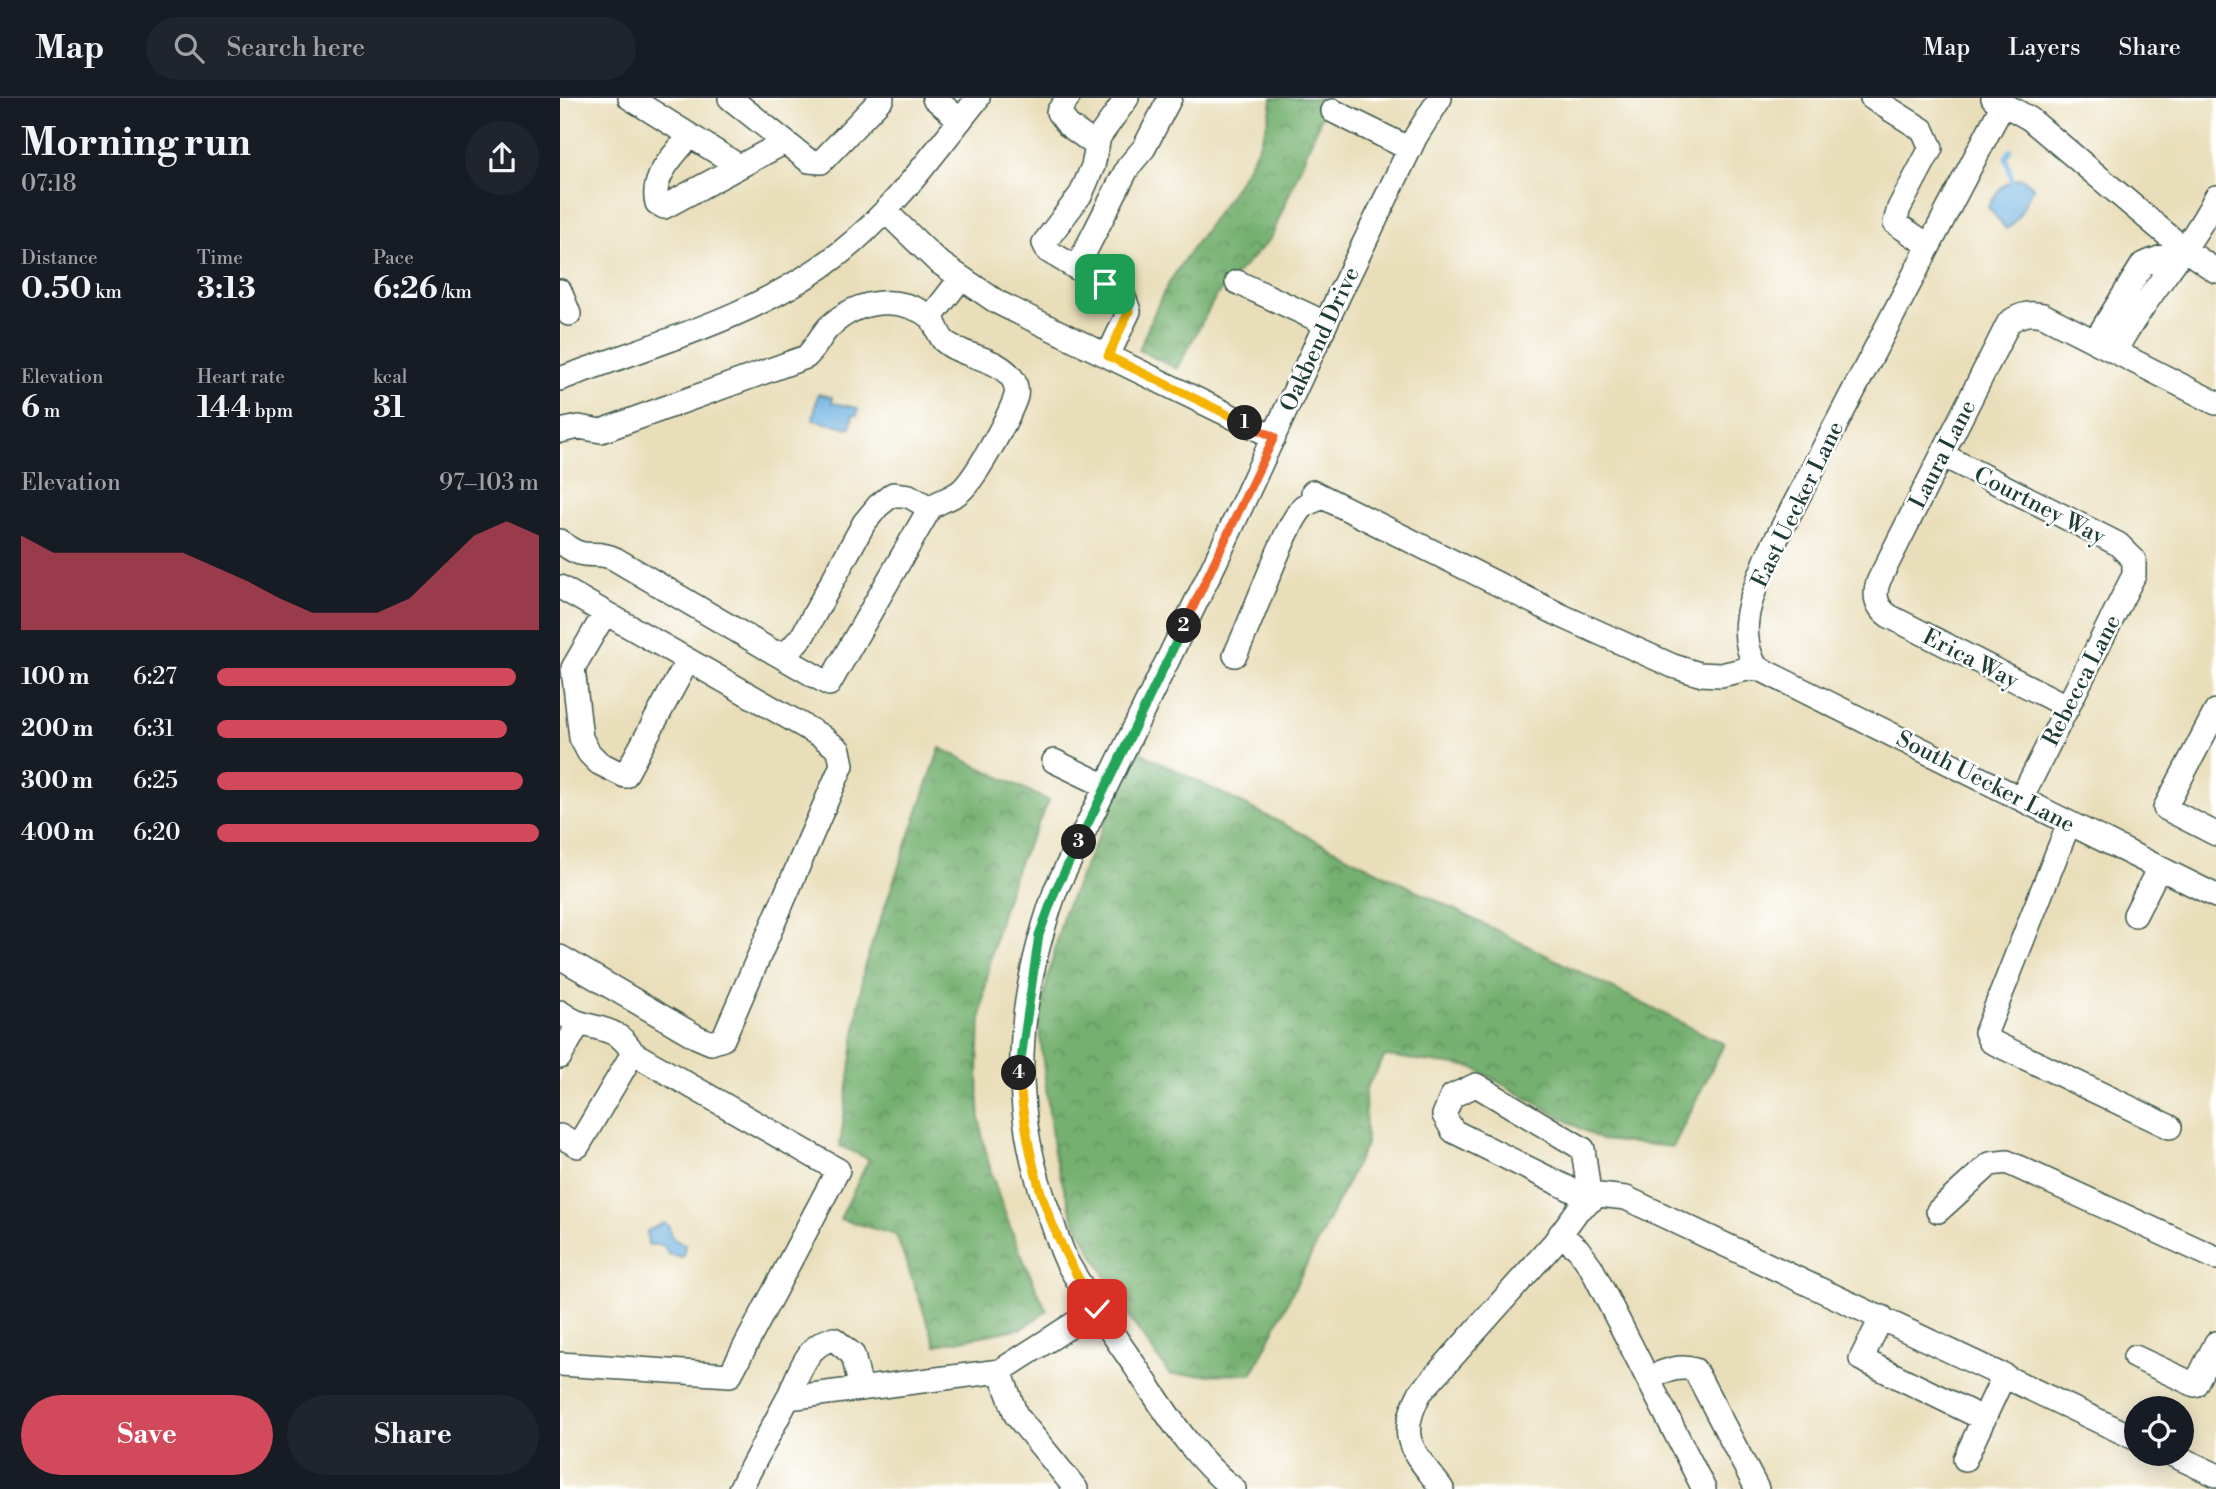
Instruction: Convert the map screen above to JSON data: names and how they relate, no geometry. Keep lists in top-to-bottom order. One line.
{"streets":{"street":["Oakbend Drive","Laura Lane","East Uecker Lane","Courtney Way","Erica Way","Rebecca Lane","South Uecker Lane"]},"crossings":[["Laura Lane","Courtney Way"],["Laura Lane","Erica Way"],["East Uecker Lane","South Uecker Lane"],["Courtney Way","Rebecca Lane"],["Erica Way","Rebecca Lane"],["Rebecca Lane","South Uecker Lane"]],"page":{"header":"Map","search":"Search here","nav":["Map","Layers","Share"],"heading":["Morning run","07:18"],"stats":[["Distance","0.50 km"],["Time","3:13"],["Pace","6:26 /km"],["Elevation","6 m"],["Heart rate","144 bpm"],["kcal","31"]],"pins":["1","2","3","4"],"chart":["Elevation","97–103 m"],"list":[{"name":"100 m","note":"6:27"},{"name":"200 m","note":"6:31"},{"name":"300 m","note":"6:25"},{"name":"400 m","note":"6:20"}],"buttons":["Save","Share"]}}
